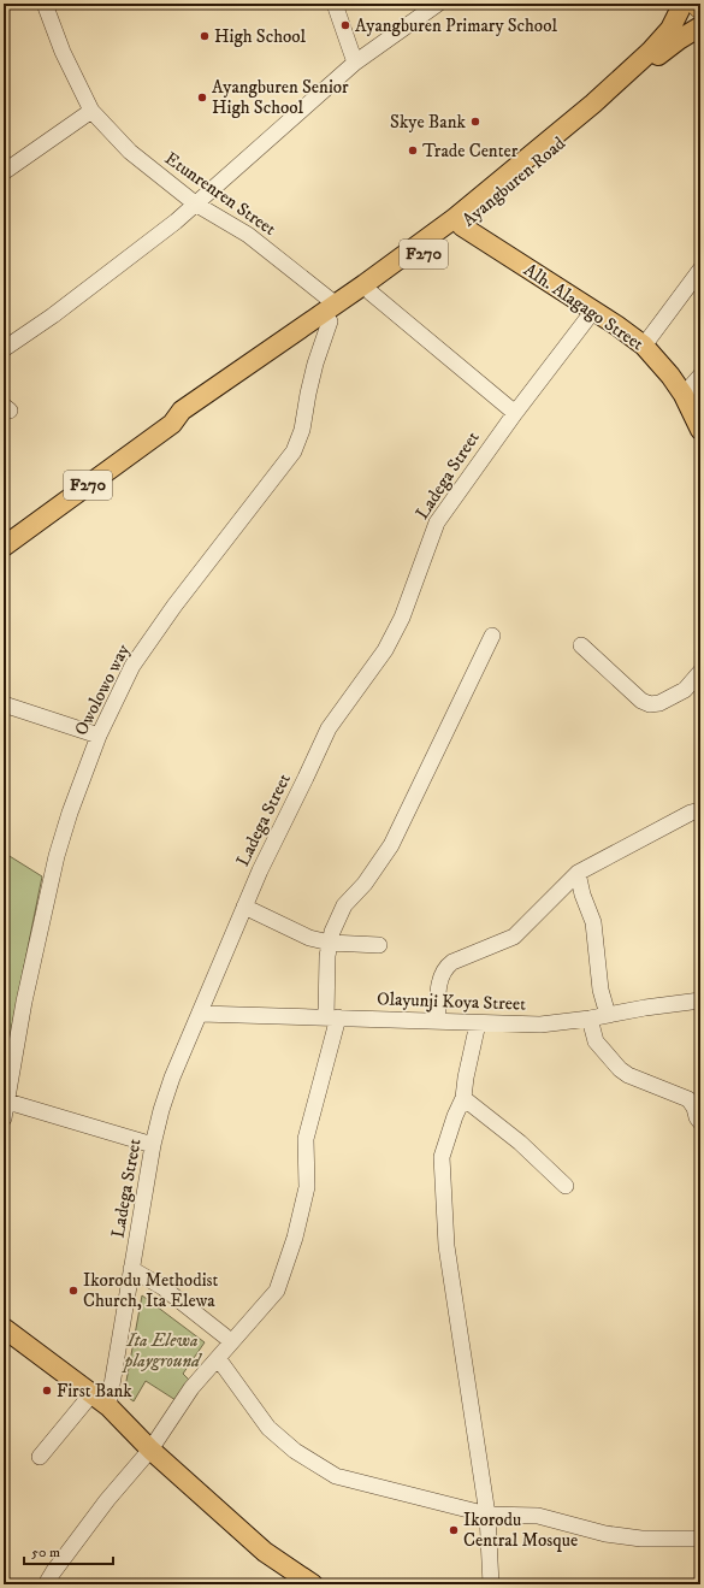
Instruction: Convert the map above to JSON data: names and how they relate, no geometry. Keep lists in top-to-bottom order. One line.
{"streets":{"main road":["Ayangburen Road","F270","Alh. Alagago Street"],"street":["Etunrenren Street","Ladega Street","Owolowo way","Olayunji Koya Street"]},"crossings":[["Ayangburen Road","Etunrenren Street"],["Ayangburen Road","F270"],["Ayangburen Road","Alh. Alagago Street"],["Ayangburen Road","Owolowo way"],["Etunrenren Street","Owolowo way"],["Alh. Alagago Street","Ladega Street"],["Ladega Street","Olayunji Koya Street"]],"parks":["Ita Elewa playground"],"places":["Ayangburen Primary School","High School","Ayangburen Senior High School","Skye Bank","Trade Center","Ikorodu Methodist Church, Ita Elewa","First Bank","Ikorodu Central Mosque"],"scale_bar":"50 m"}
